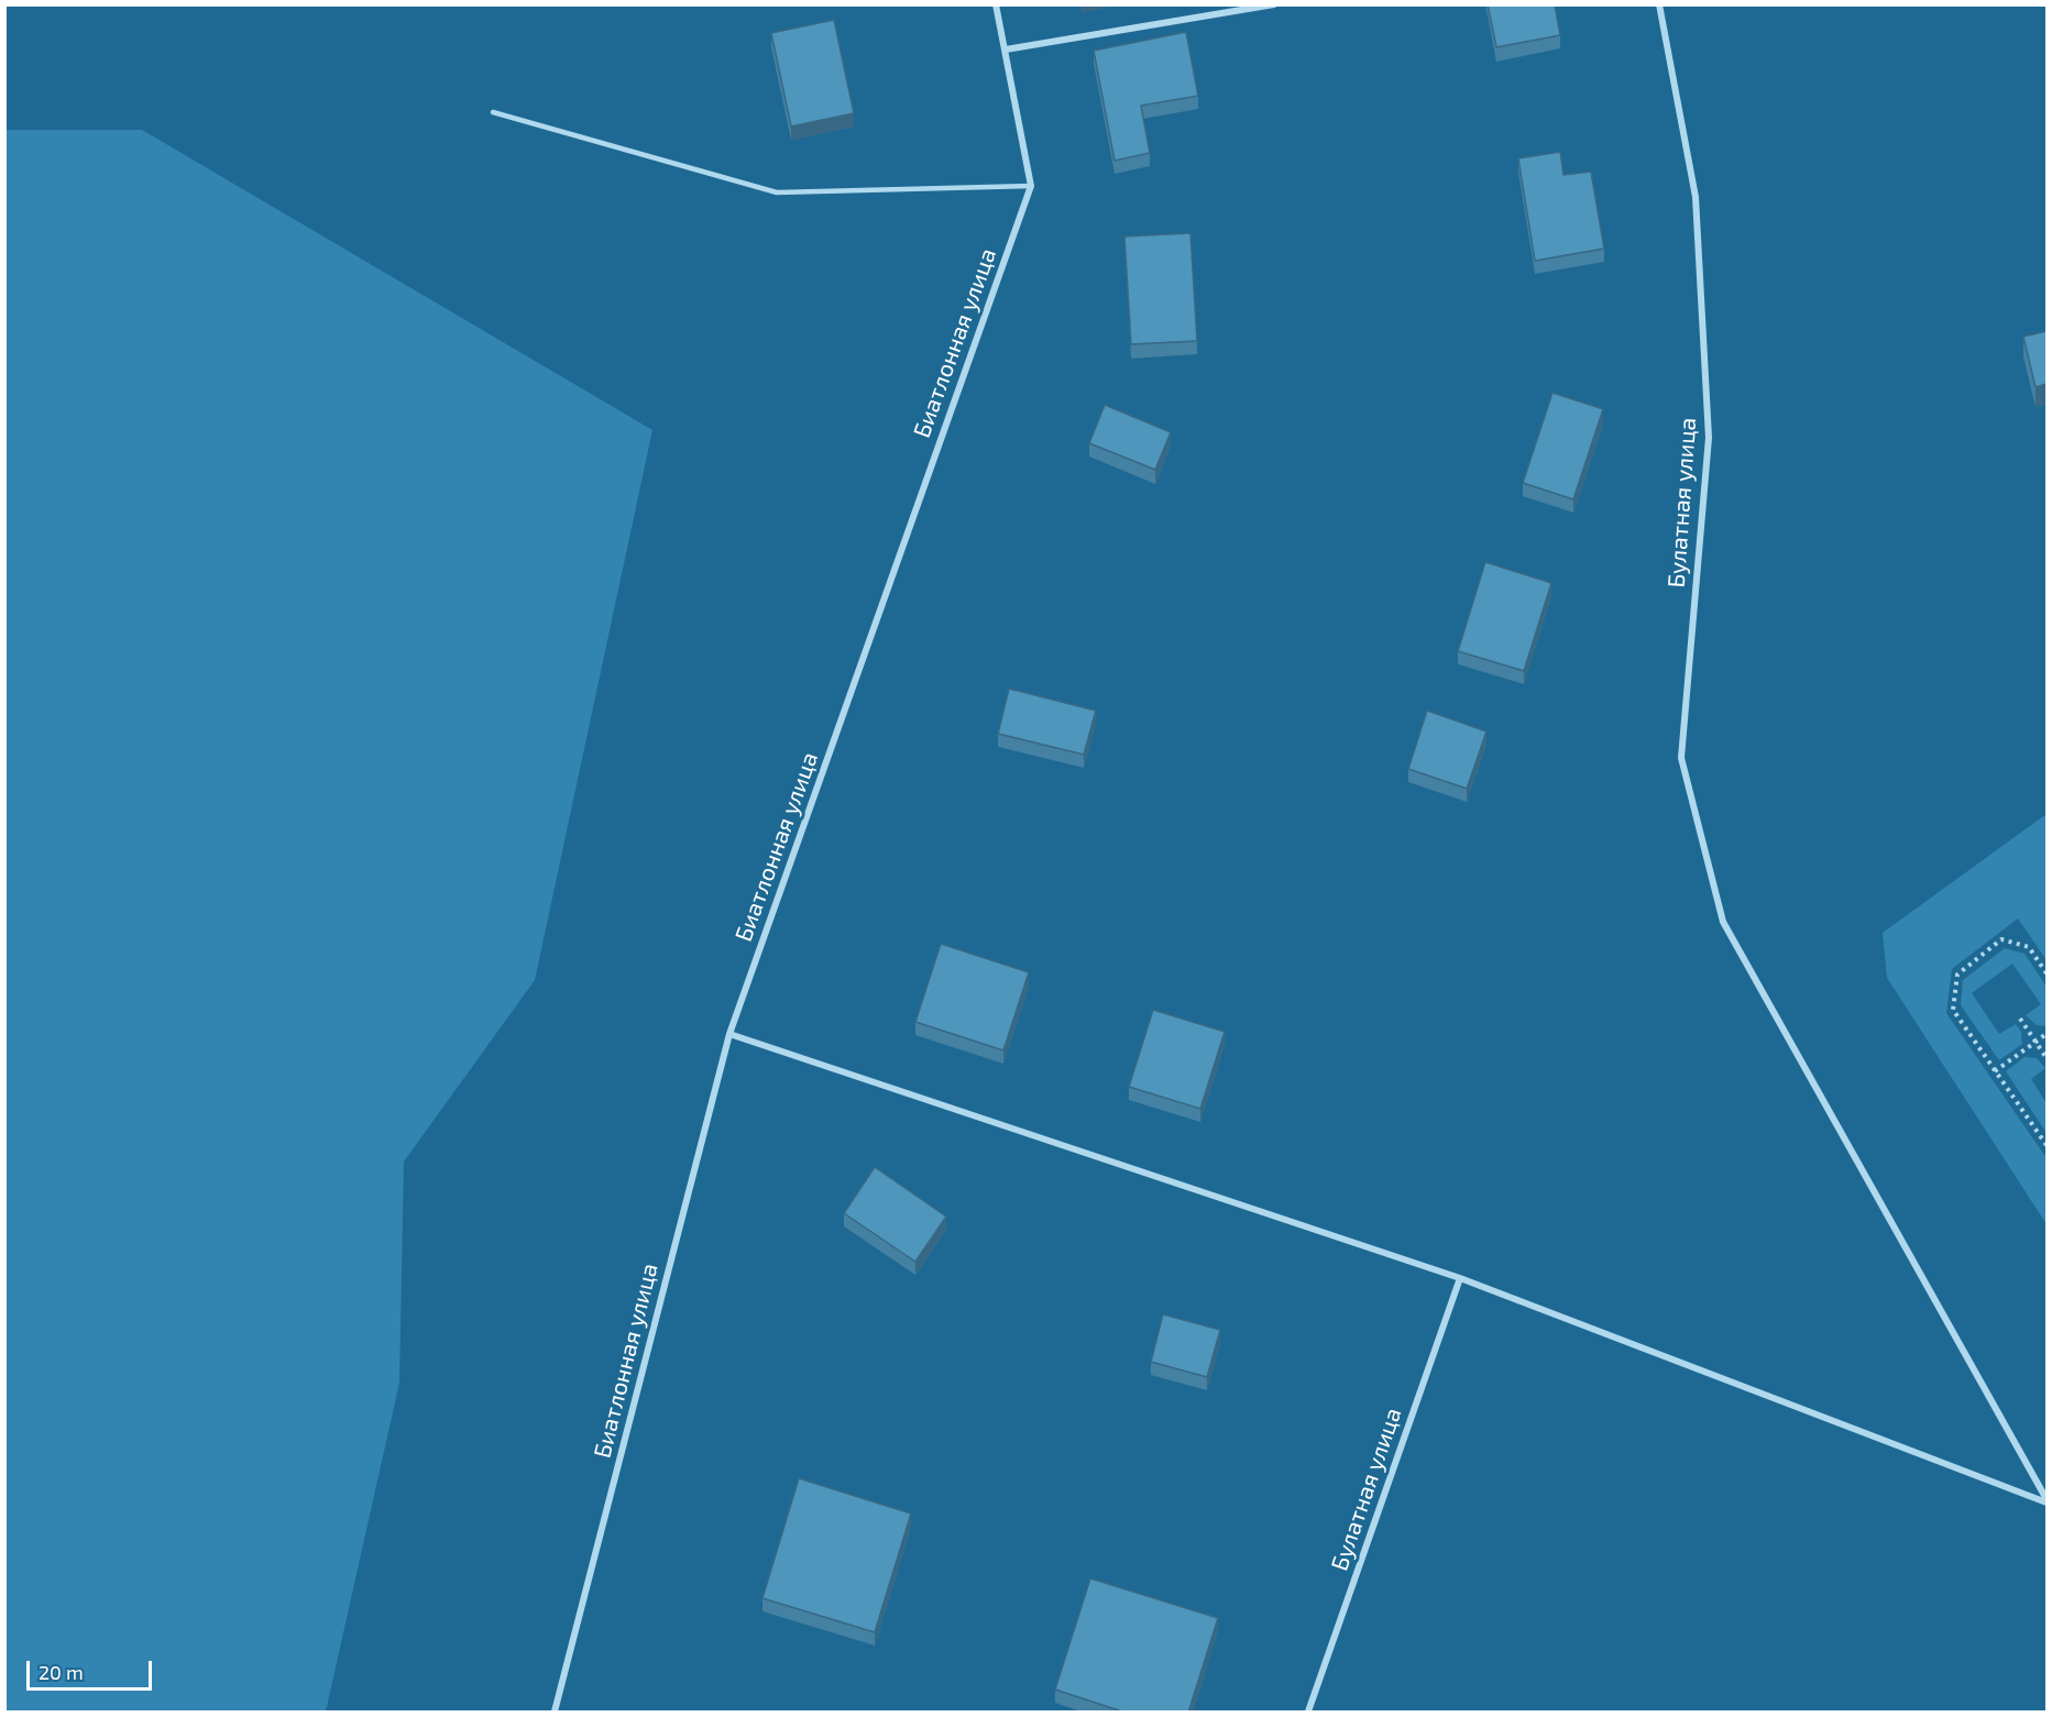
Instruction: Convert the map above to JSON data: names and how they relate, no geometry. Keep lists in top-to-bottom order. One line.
{"streets":{"street":["Биатлонная улица","Булатная улица"]},"scale_bar":"20 m"}
